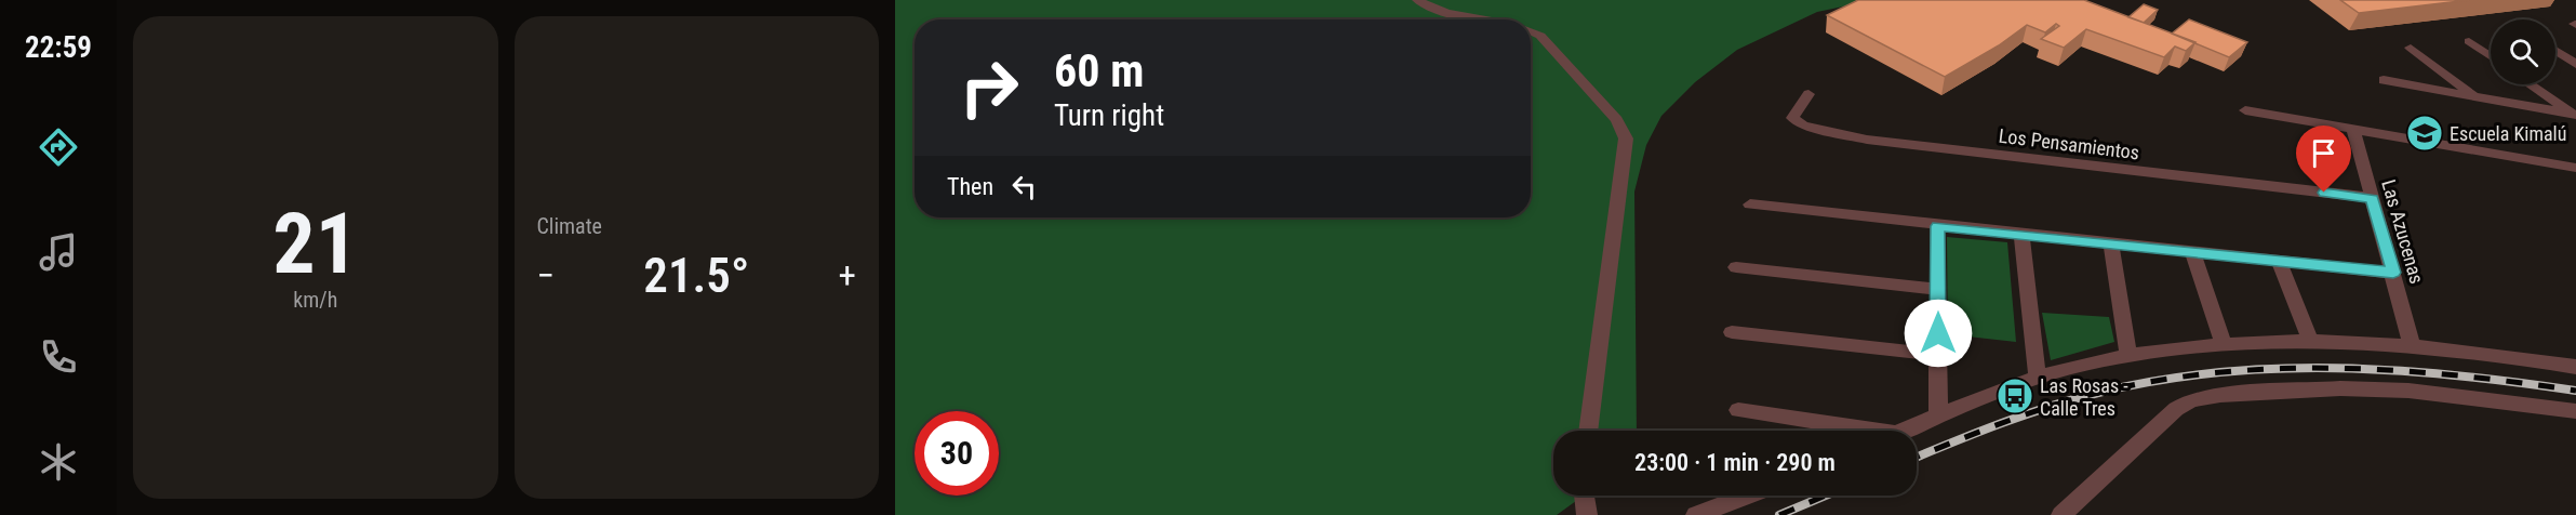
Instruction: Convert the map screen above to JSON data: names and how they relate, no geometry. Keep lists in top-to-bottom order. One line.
{"streets":{"street":["Los Pensamientos","Las Azucenas"]},"crossings":[["Los Pensamientos","Las Azucenas"]],"places":{"school or university":["Escuela Kimalú"],"bus stop":["Las Rosas - Calle Tres"]},"page":{"tabs":"22:59","tile":[["21","km/h"],"Climate"],"turn":["60 m","Turn right"],"then":"Then","heat":["−","21.5°","+"],"limit":"30","trip":"23:00 · 1 min · 290 m"}}
